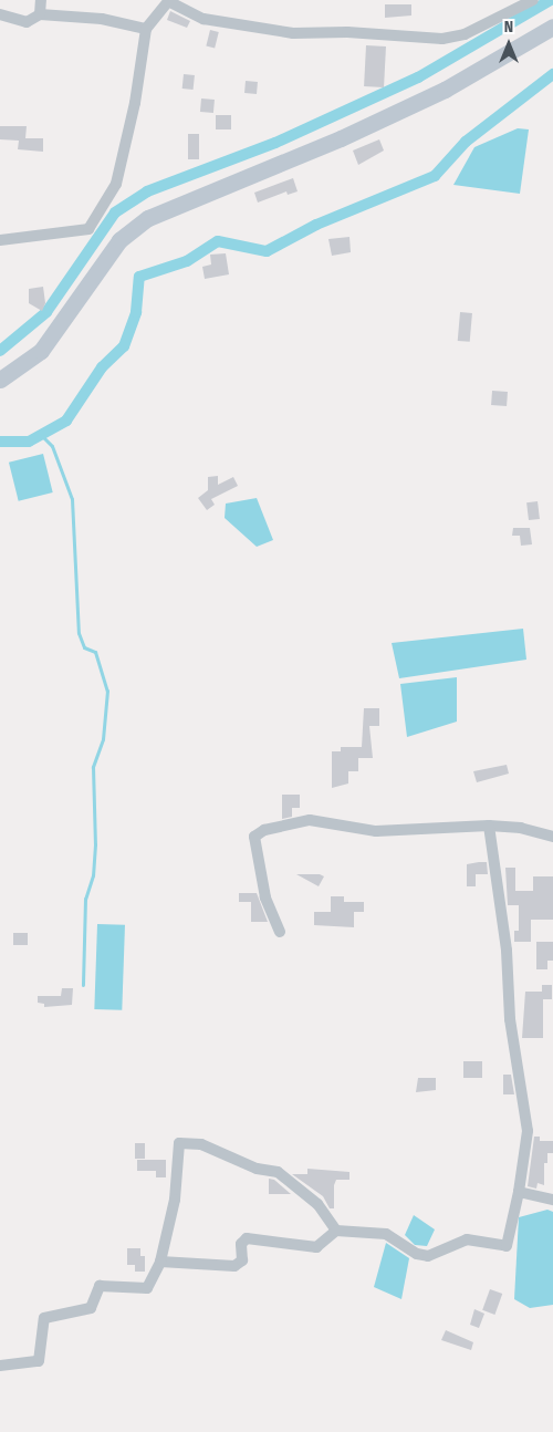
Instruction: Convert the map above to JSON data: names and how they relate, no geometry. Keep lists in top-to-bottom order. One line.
{"north":"top"}
